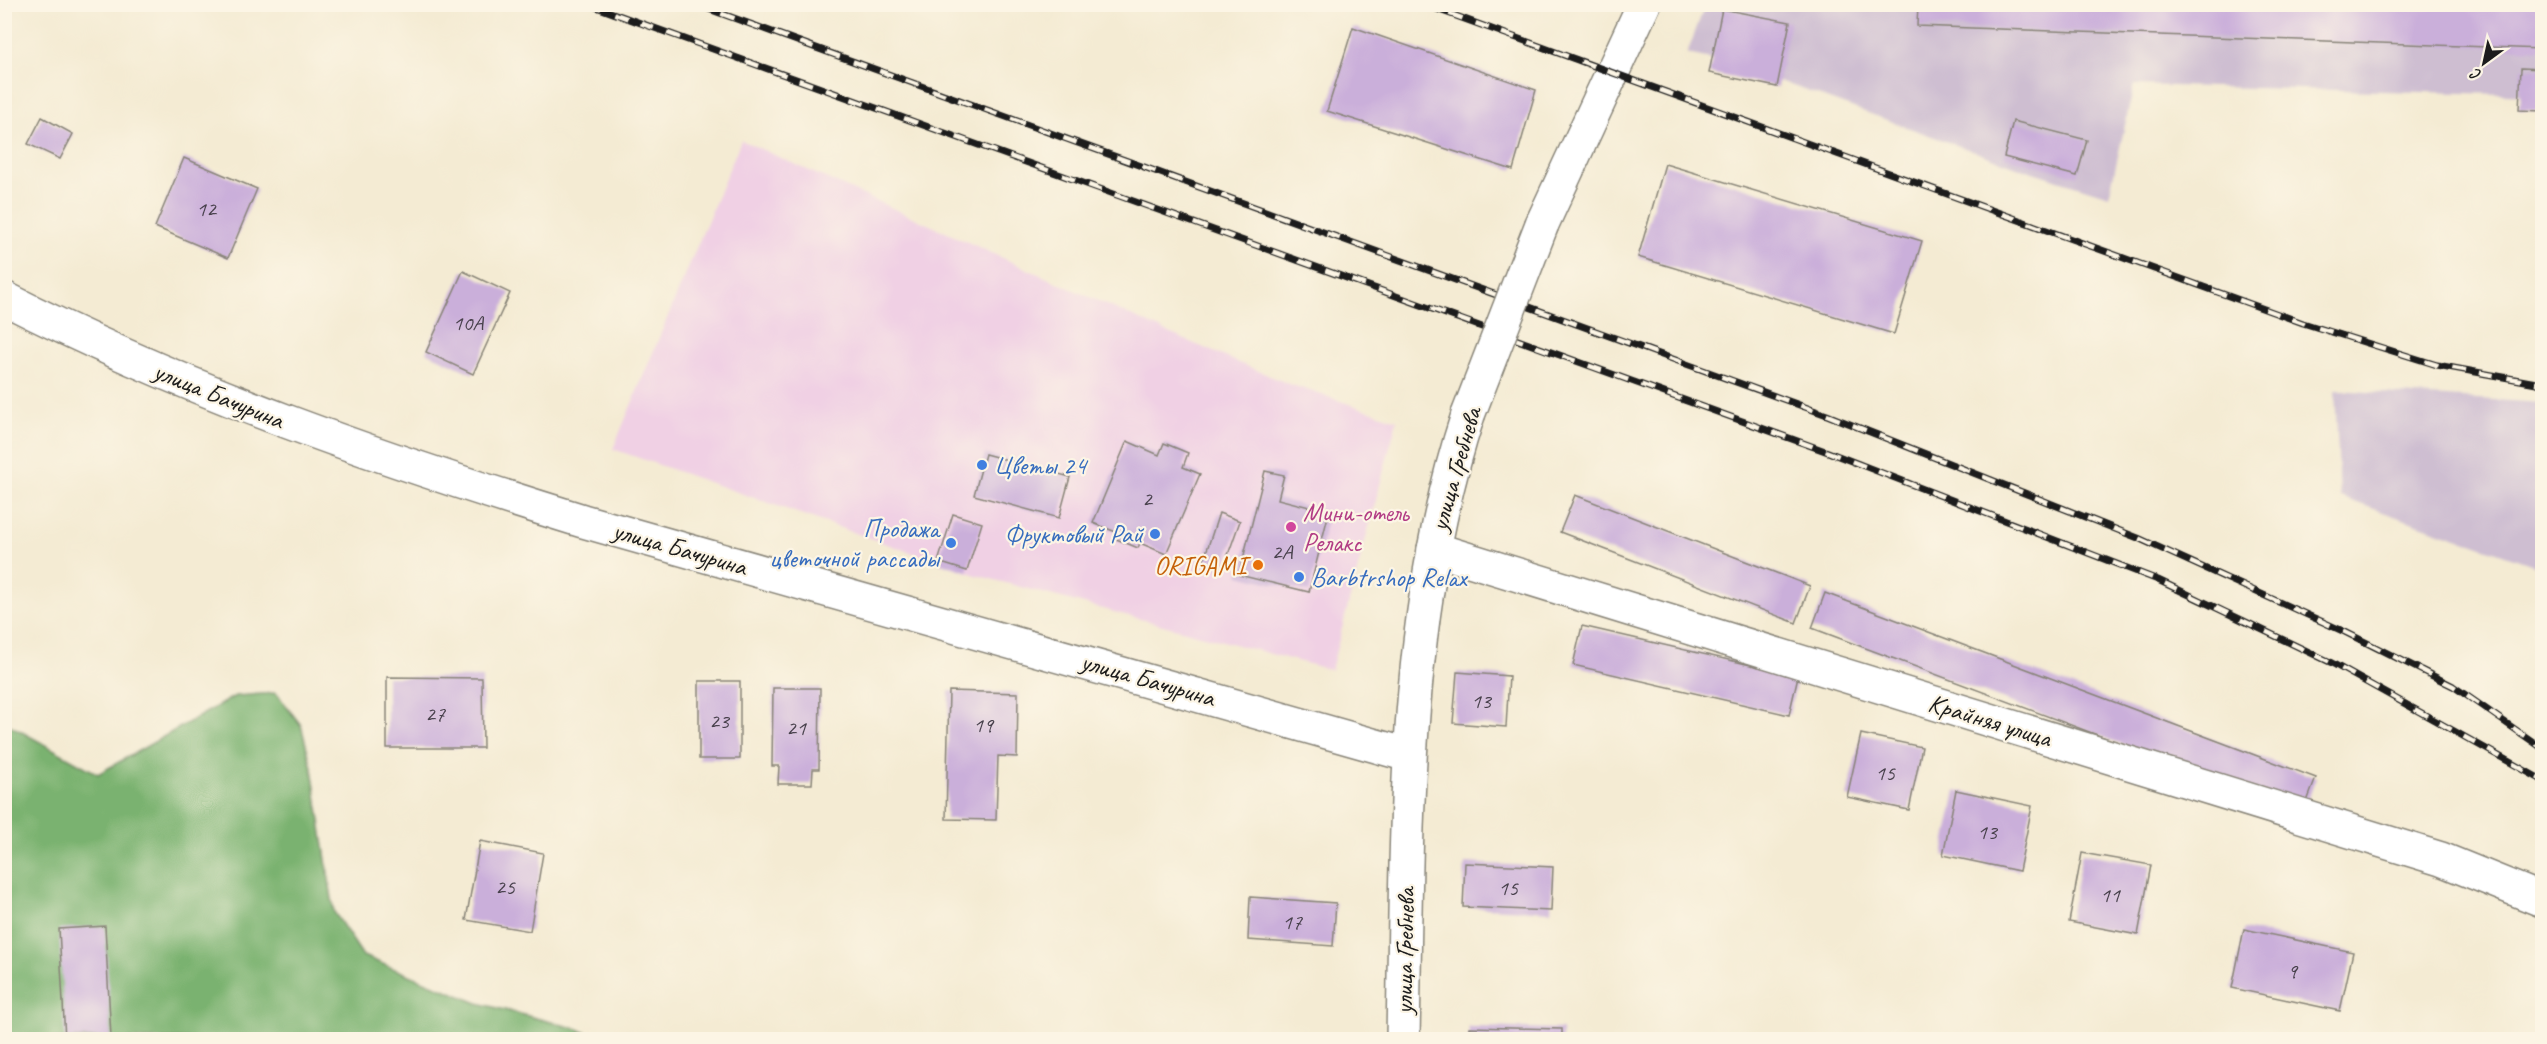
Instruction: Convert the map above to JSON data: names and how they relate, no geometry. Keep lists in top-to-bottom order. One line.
{"streets":{"street":["улица Бачурина","улица Гребнева","Крайняя улица"]},"crossings":[["улица Бачурина","улица Гребнева"],["улица Гребнева","Крайняя улица"]],"places":["Цветы 24","Мини-отель Релакс","Фруктовый Рай","Продажа цветочной рассады","ORIGAMI","Barbtrshop Relax"],"house_numbers":["12","10А","2","2А","13","27","23","19","21","15","13","25","15","11","17","9"],"north":"bottom left"}
